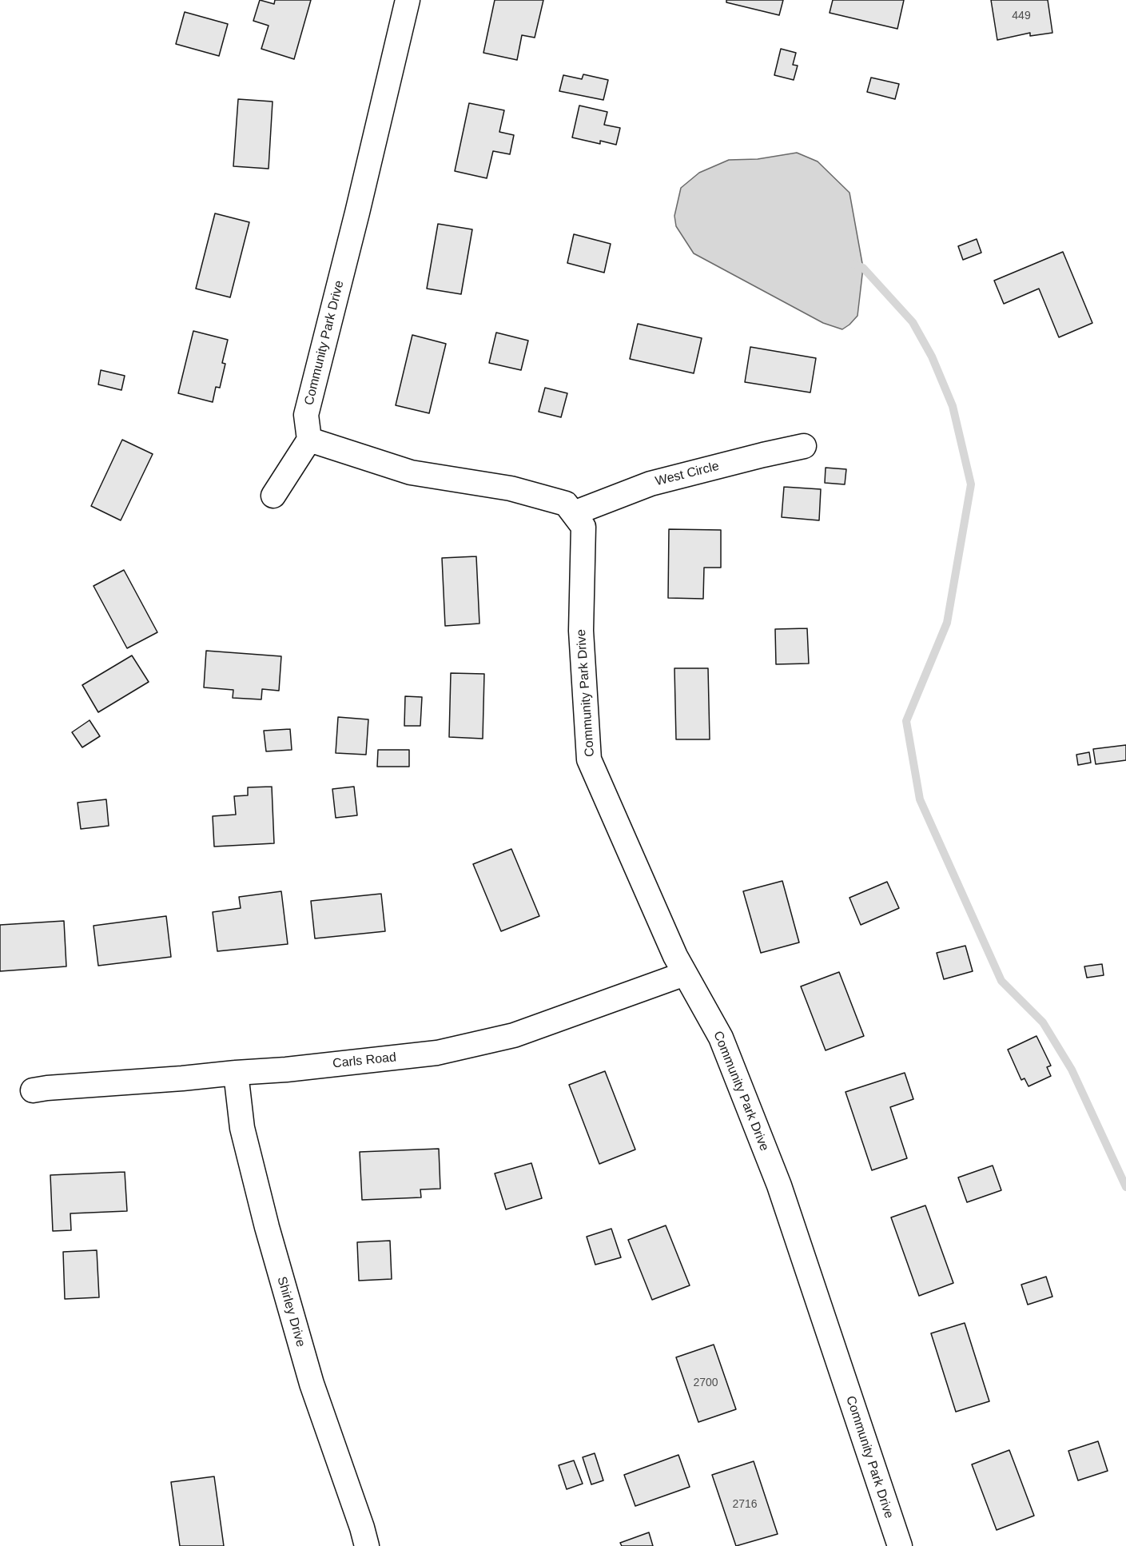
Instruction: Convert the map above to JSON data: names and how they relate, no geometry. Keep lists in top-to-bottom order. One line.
{"streets":{"street":["Community Park Drive","West Circle","Carls Road","Shirley Drive"]},"crossings":[["Community Park Drive","West Circle"],["Community Park Drive","Carls Road"],["Carls Road","Shirley Drive"]],"house_numbers":["449","2700","2716"]}
